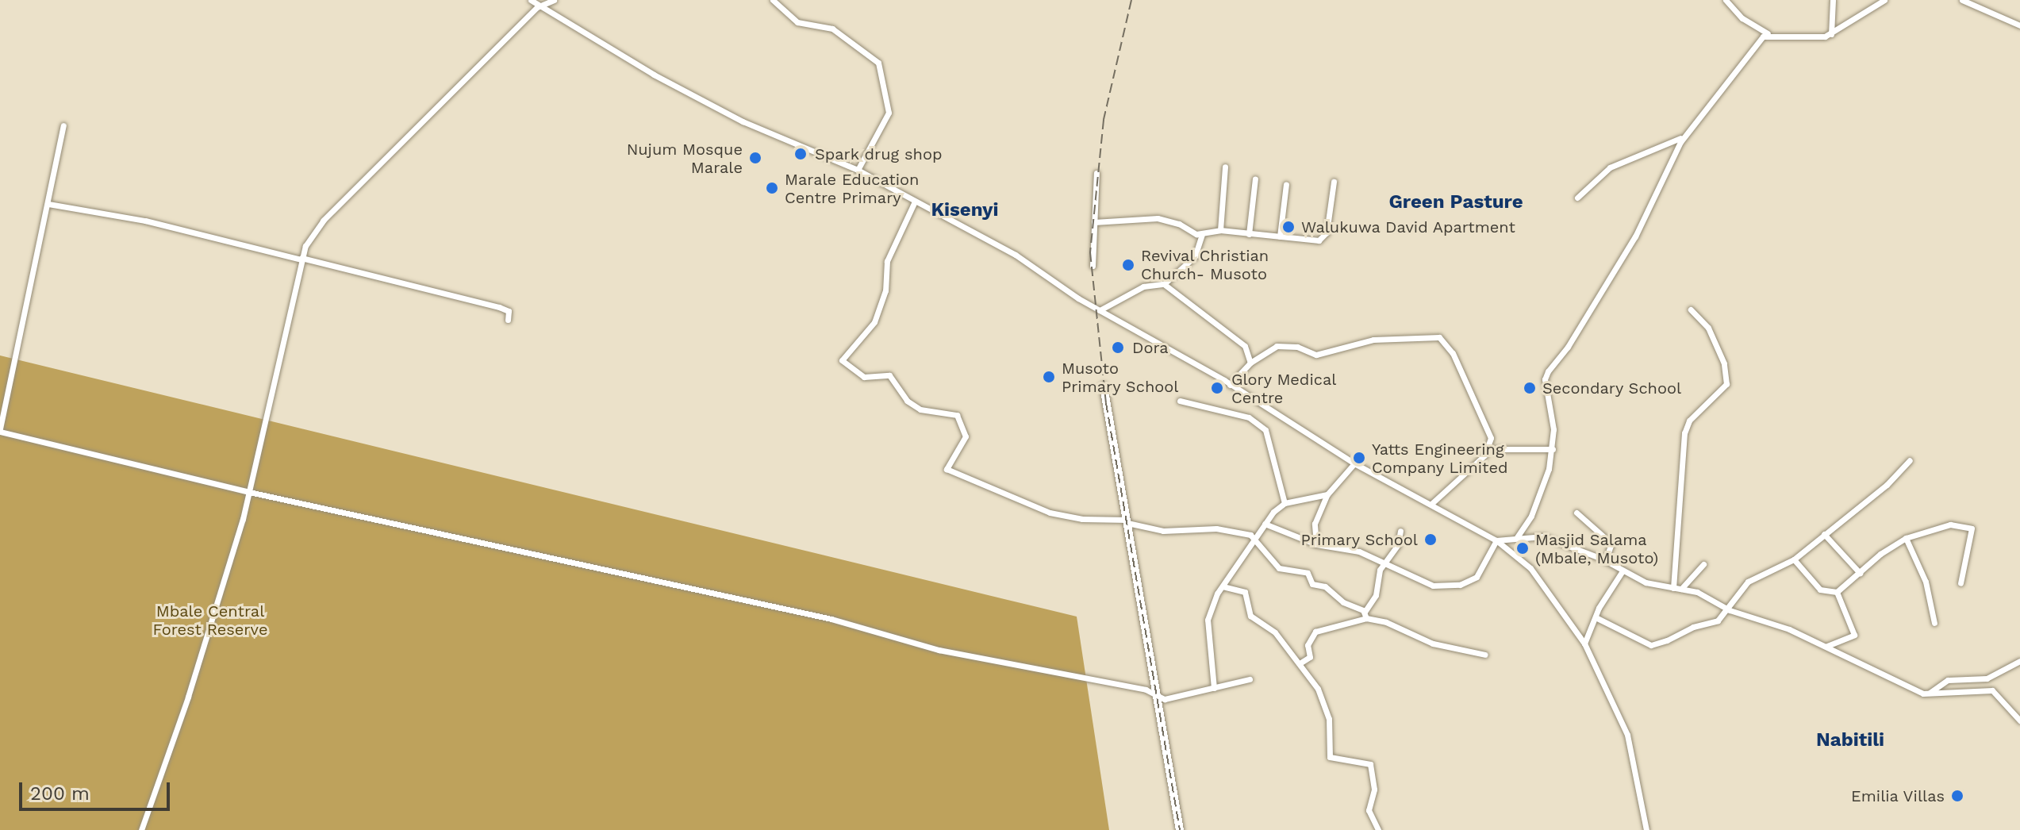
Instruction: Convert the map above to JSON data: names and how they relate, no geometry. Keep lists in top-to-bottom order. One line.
{"districts":["Green Pasture","Kisenyi","Nabitili"],"parks":["Mbale Central Forest Reserve"],"places":["Spark drug shop","Nujum Mosque Marale","Marale Education Centre Primary","Walukuwa David Apartment","Revival Christian Church- Musoto","Dora","Musoto Primary School","Glory Medical Centre","Secondary School","Yatts Engineering Company Limited","Primary School","Masjid Salama (Mbale, Musoto)","Emilia Villas"],"scale_bar":"200 m"}
